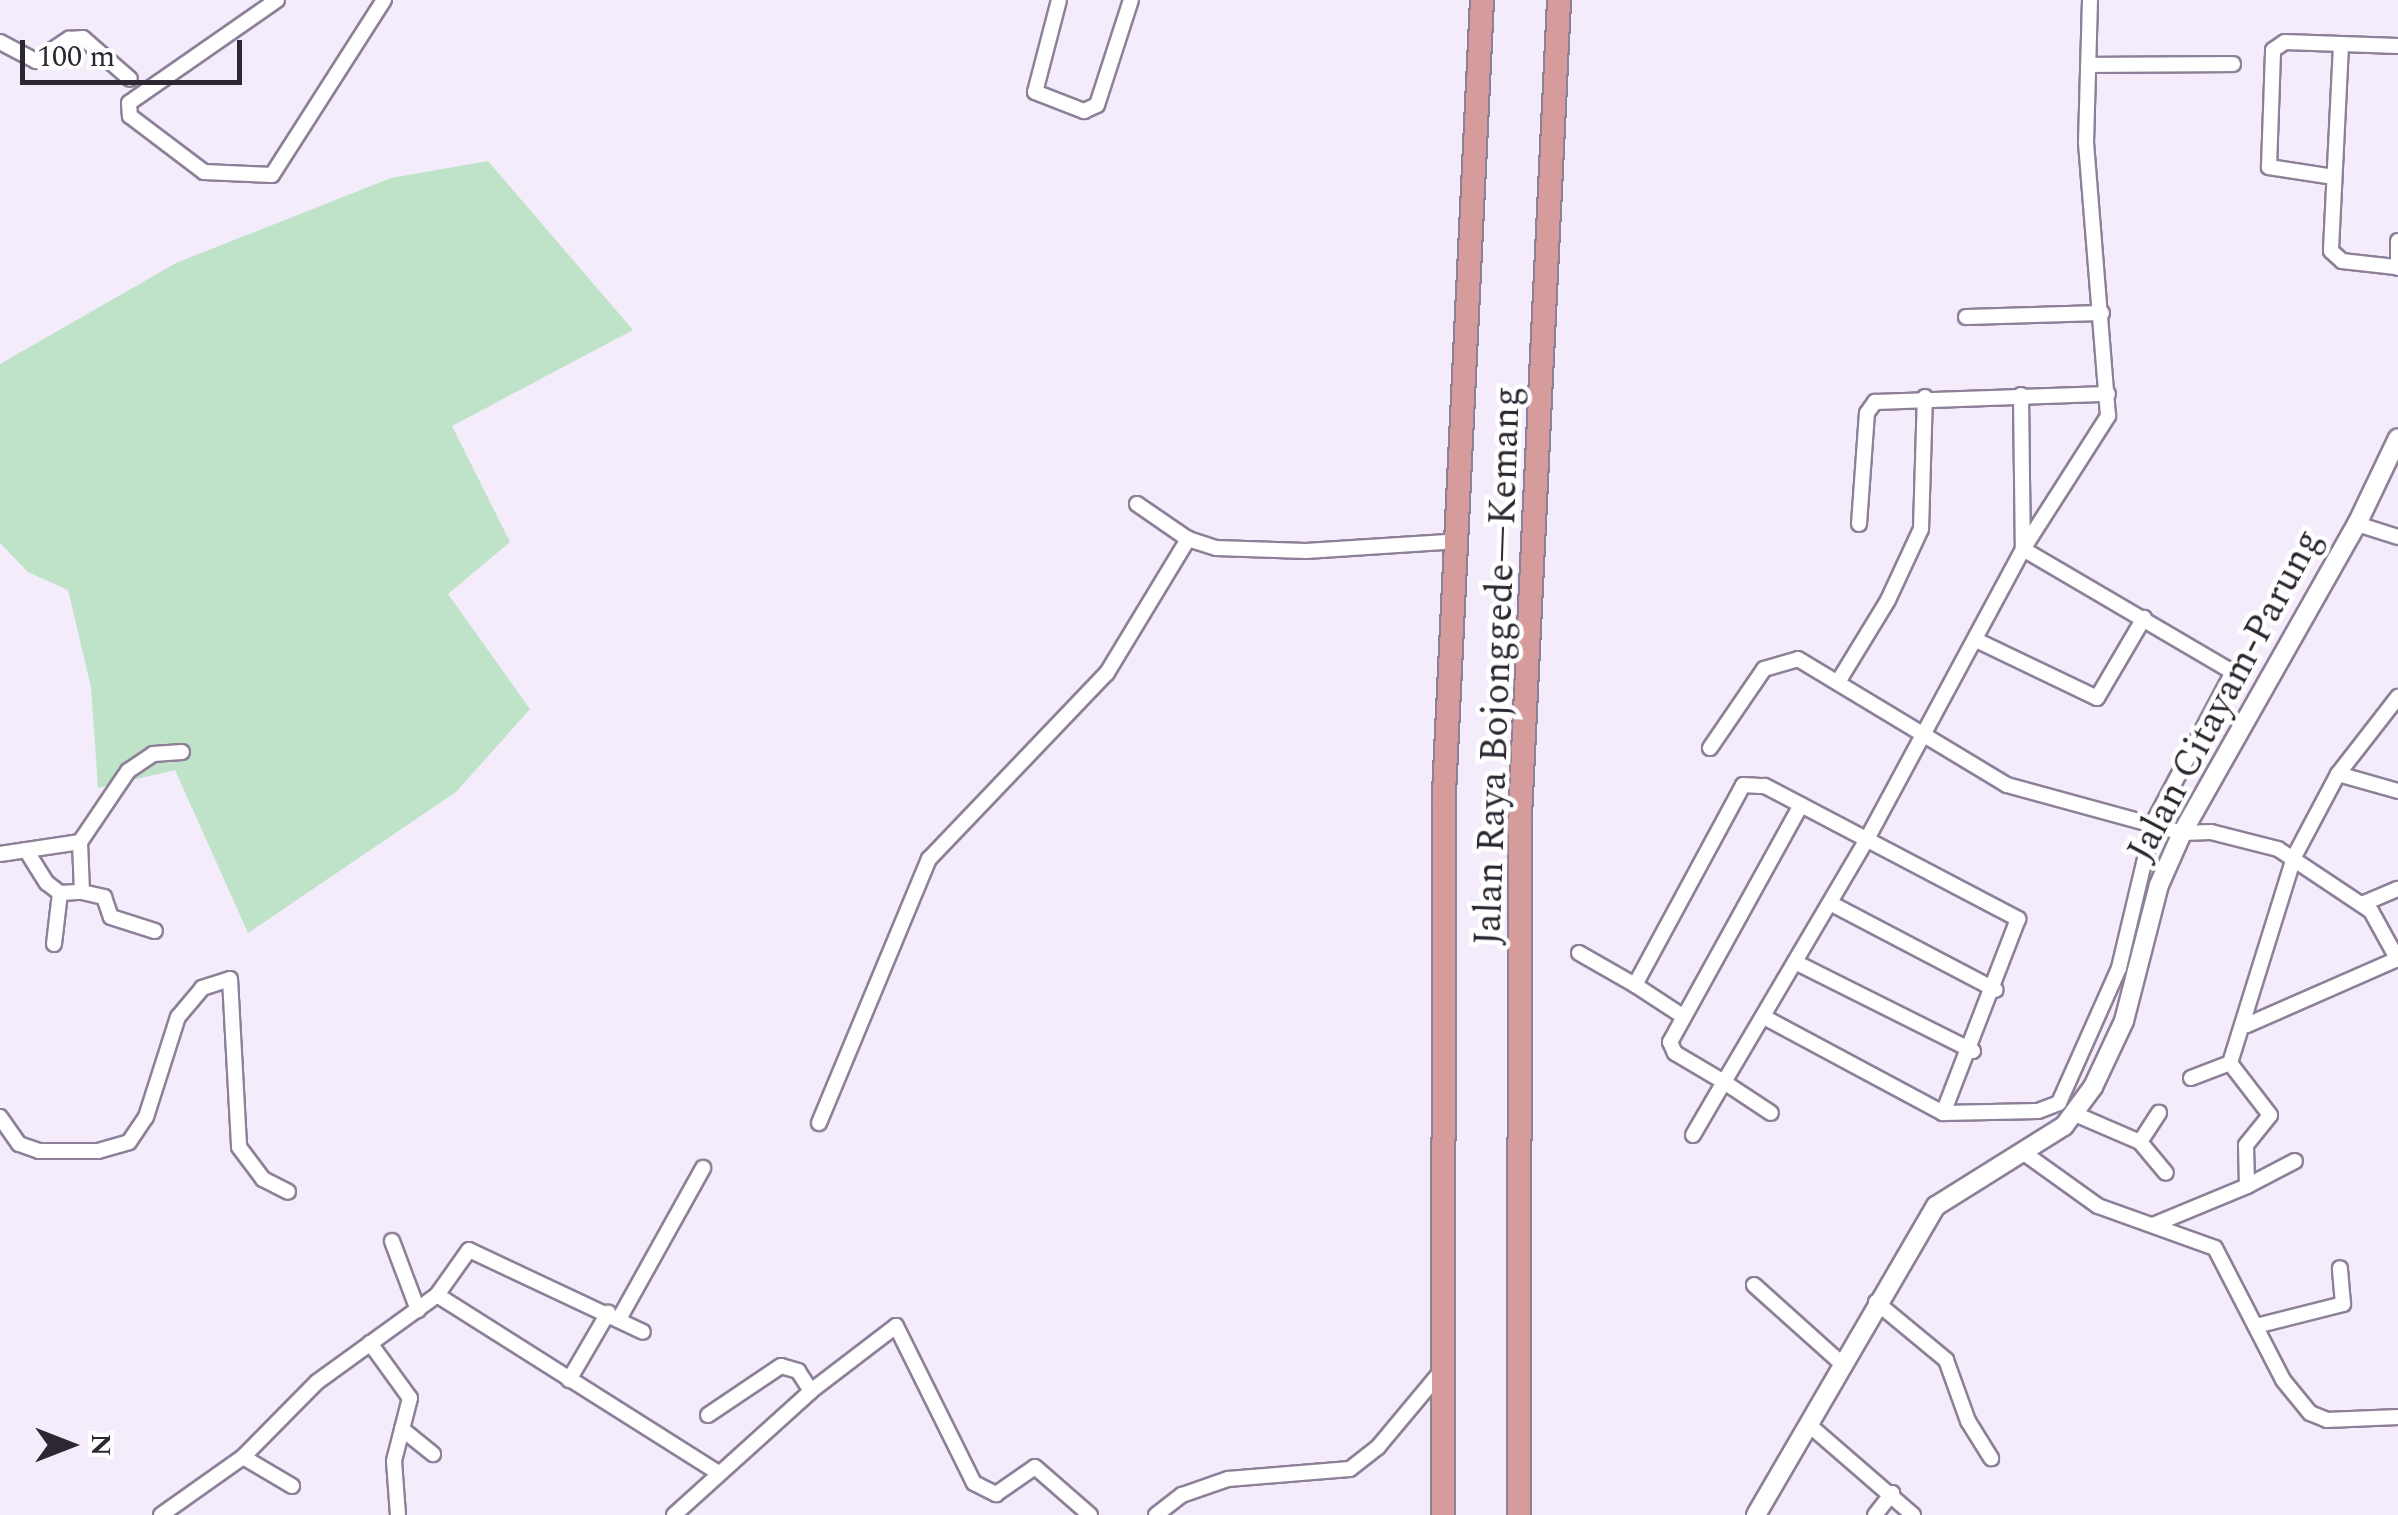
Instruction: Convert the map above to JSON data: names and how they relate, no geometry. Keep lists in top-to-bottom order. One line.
{"streets":{"highway":["Jalan Raya Bojonggede—Kemang"],"main road":["Jalan Citayam-Parung"]},"scale_bar":"100 m","north":"right"}
